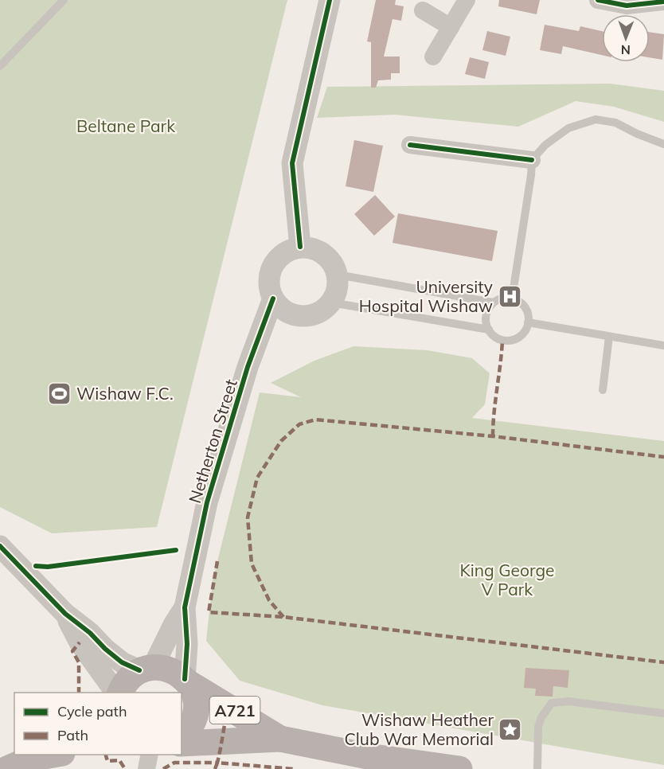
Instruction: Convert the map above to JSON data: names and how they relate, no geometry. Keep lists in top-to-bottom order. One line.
{"streets":{"main road":["A721"],"street":["Netherton Street"]},"crossings":[["Netherton Street","A721"]],"parks":["Beltane Park","King George V Park"],"places":{"hospital":["University Hospital Wishaw"],"sports":["Wishaw F.C."],"place":["Wishaw Heather Club War Memorial"]},"legend":["Cycle path","Path"],"north":"bottom"}
